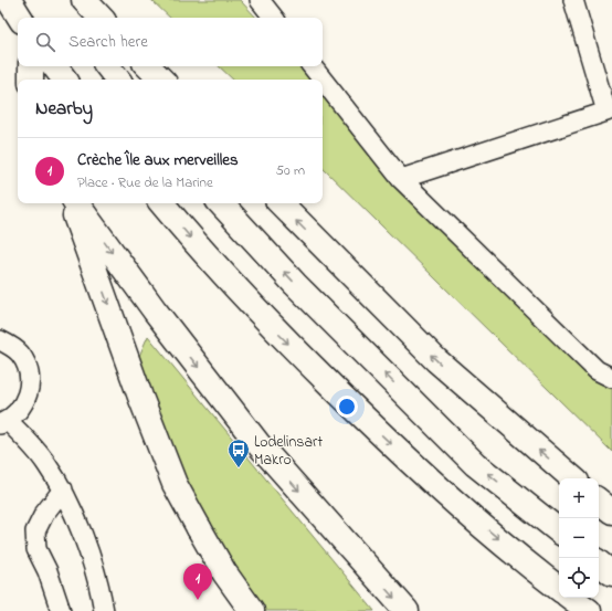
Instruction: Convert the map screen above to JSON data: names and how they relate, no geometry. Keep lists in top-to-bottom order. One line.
{"places":{"bus stop":["Lodelinsart Makro"]},"page":{"search":"Search here","heading":"Nearby","list":[{"mark":"1","name":"Crèche Île aux merveilles","note":"Place · Rue de la Marine","value":"50 m"}],"map_buttons":["+","−"],"pins":"1"}}
